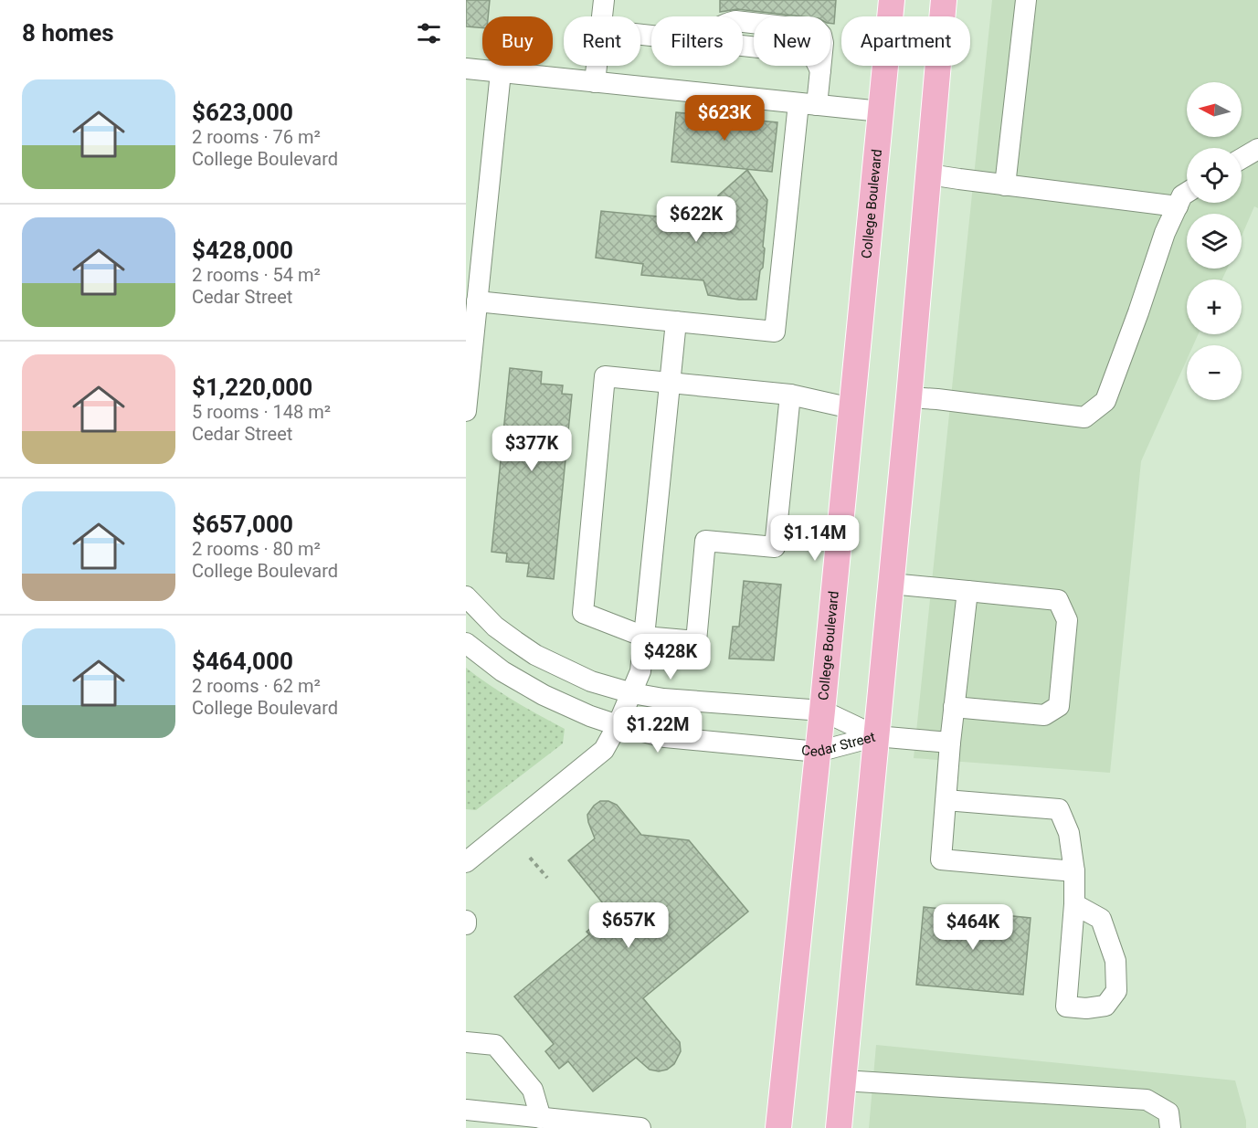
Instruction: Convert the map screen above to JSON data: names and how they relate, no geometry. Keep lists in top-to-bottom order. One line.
{"streets":{"main road":["College Boulevard"],"street":["Cedar Street"]},"crossings":[["College Boulevard","Cedar Street"]],"north":"left","page":{"heading":"8 homes","chip":["Buy","Rent","Filters","New","Apartment"],"list":[{"name":"$623,000","note":"2 rooms · 76 m² · College Boulevard"},{"name":"$428,000","note":"2 rooms · 54 m² · Cedar Street"},{"name":"$1,220,000","note":"5 rooms · 148 m² · Cedar Street"},{"name":"$657,000","note":"2 rooms · 80 m² · College Boulevard"},{"name":"$464,000","note":"2 rooms · 62 m² · College Boulevard"}],"map_buttons":["+","−"],"price":["$623K","$622K","$377K","$1.14M","$428K","$1.22M","$657K","$464K"]}}
